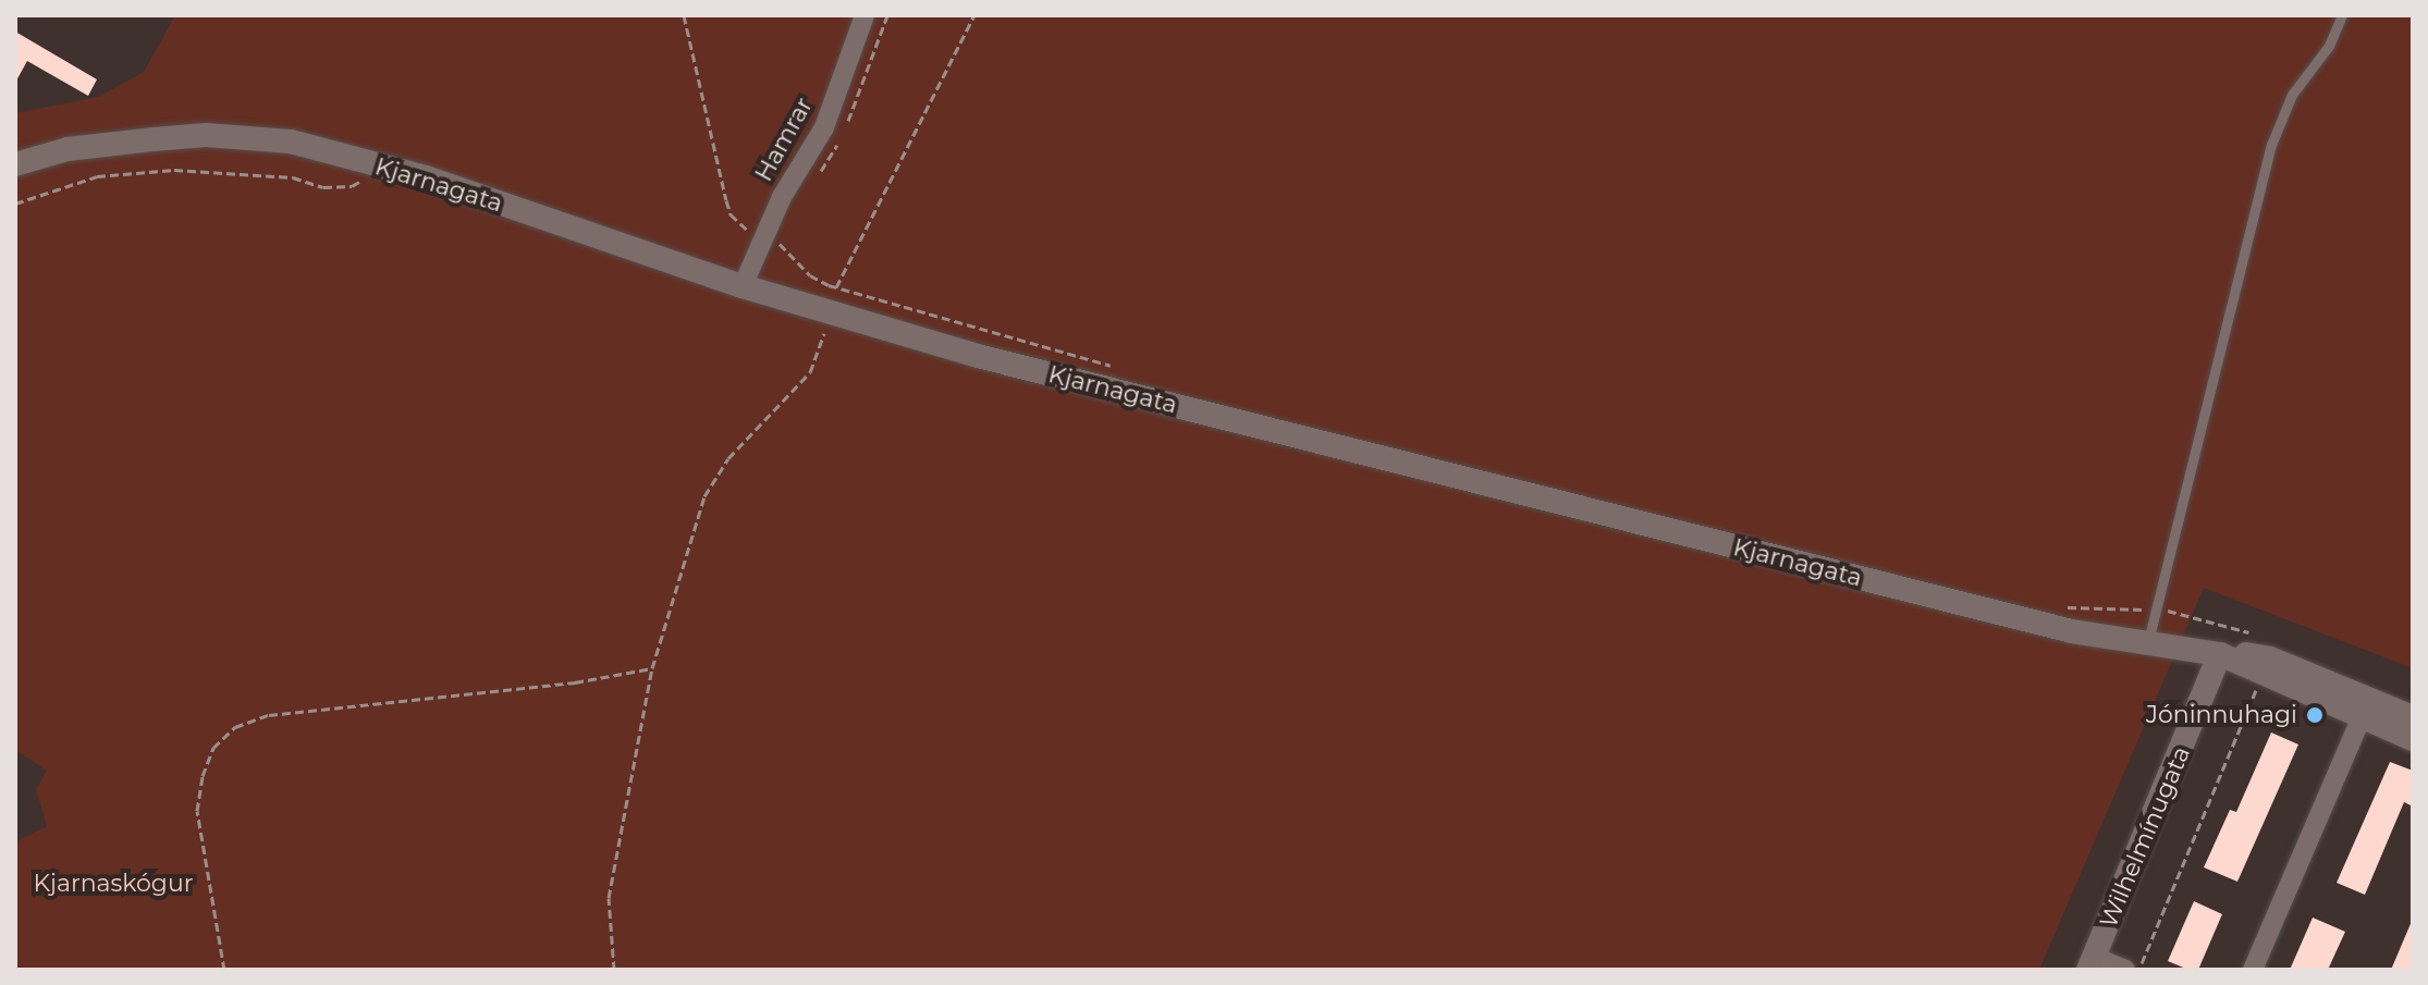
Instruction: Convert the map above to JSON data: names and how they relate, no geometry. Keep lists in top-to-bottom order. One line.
{"streets":{"street":["Hamrar","Kjarnagata","Wilhelmínugata"]},"crossings":[["Hamrar","Kjarnagata"],["Kjarnagata","Wilhelmínugata"]],"parks":["Kjarnaskógur"],"places":["Jóninnuhagi"]}
